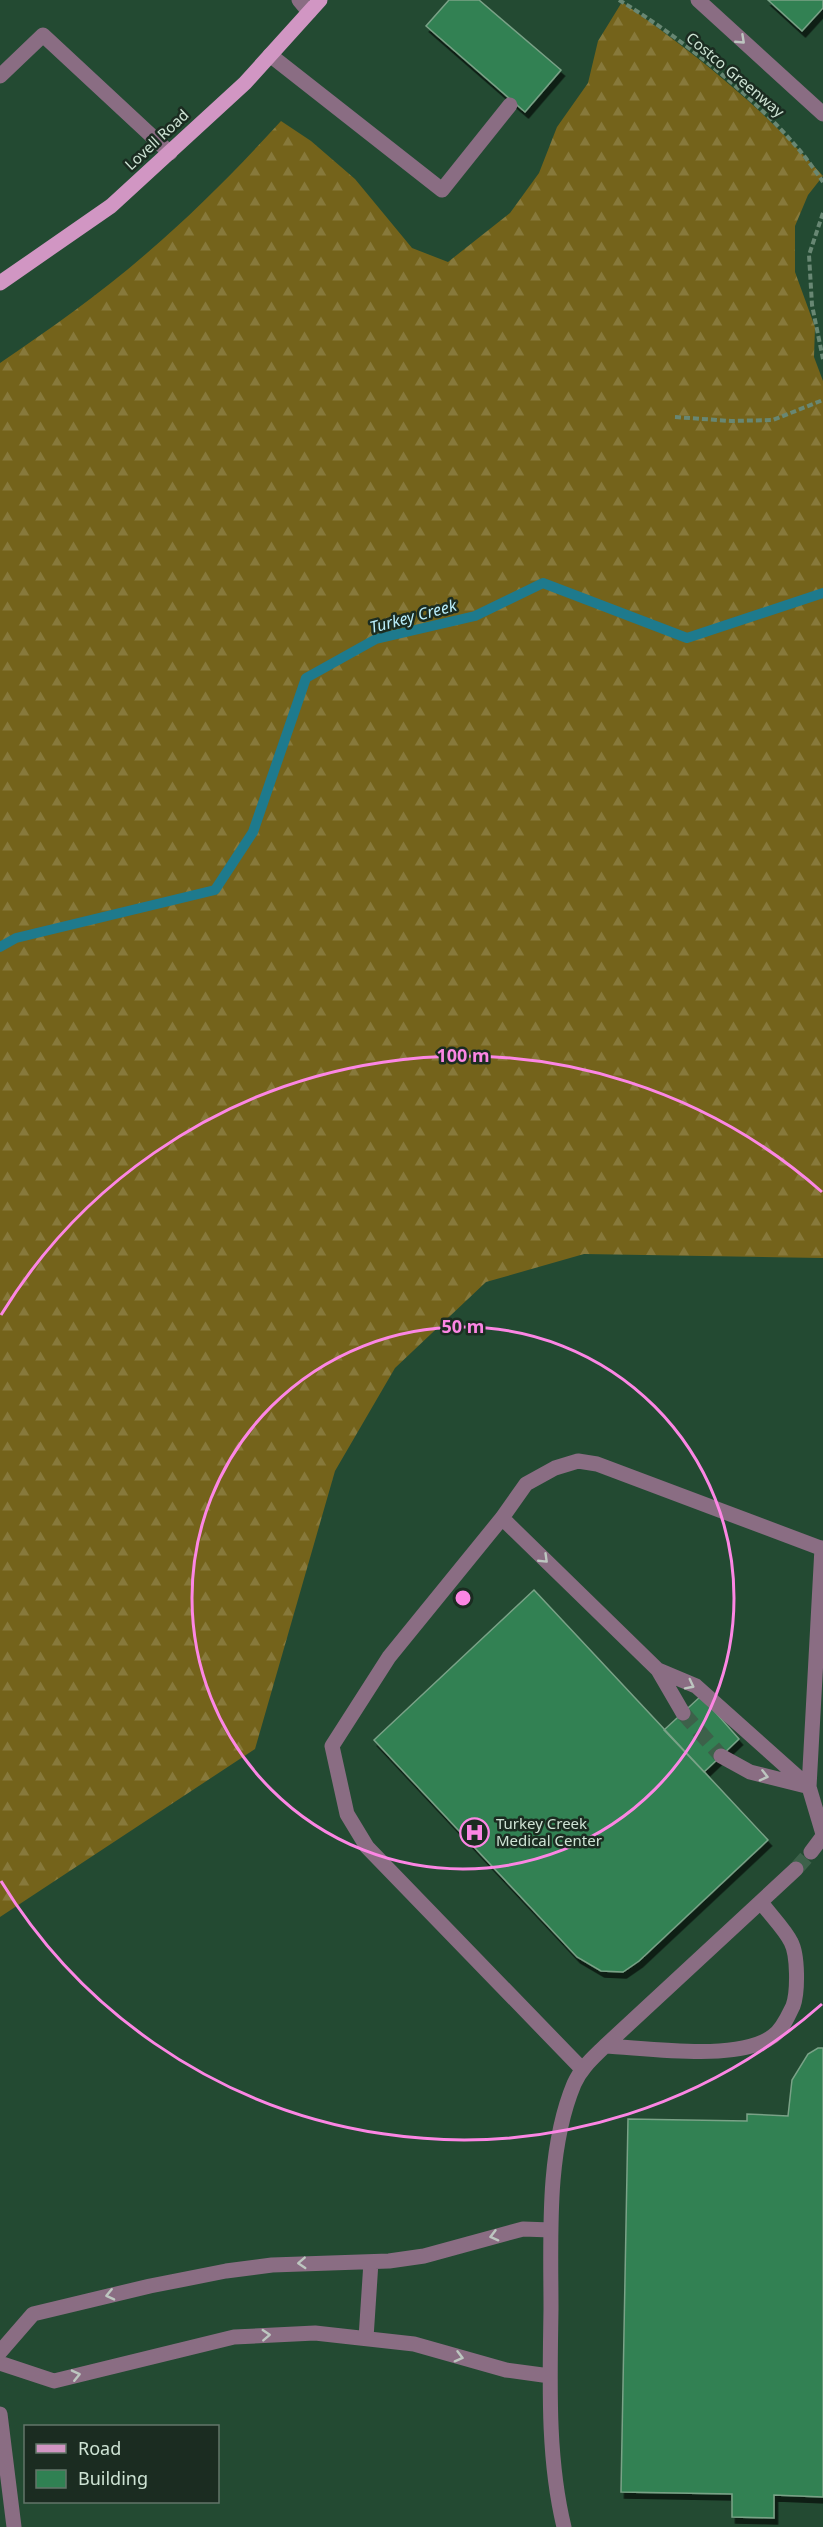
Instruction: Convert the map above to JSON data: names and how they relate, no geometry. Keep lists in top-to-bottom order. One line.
{"streets":{"main road":["Lovell Road"],"path":["Costco Greenway"]},"water":["Turkey Creek"],"places":{"hospital":["Turkey Creek Medical Center"]},"legend":["Road","Building"],"rings":["100 m","50 m"]}
